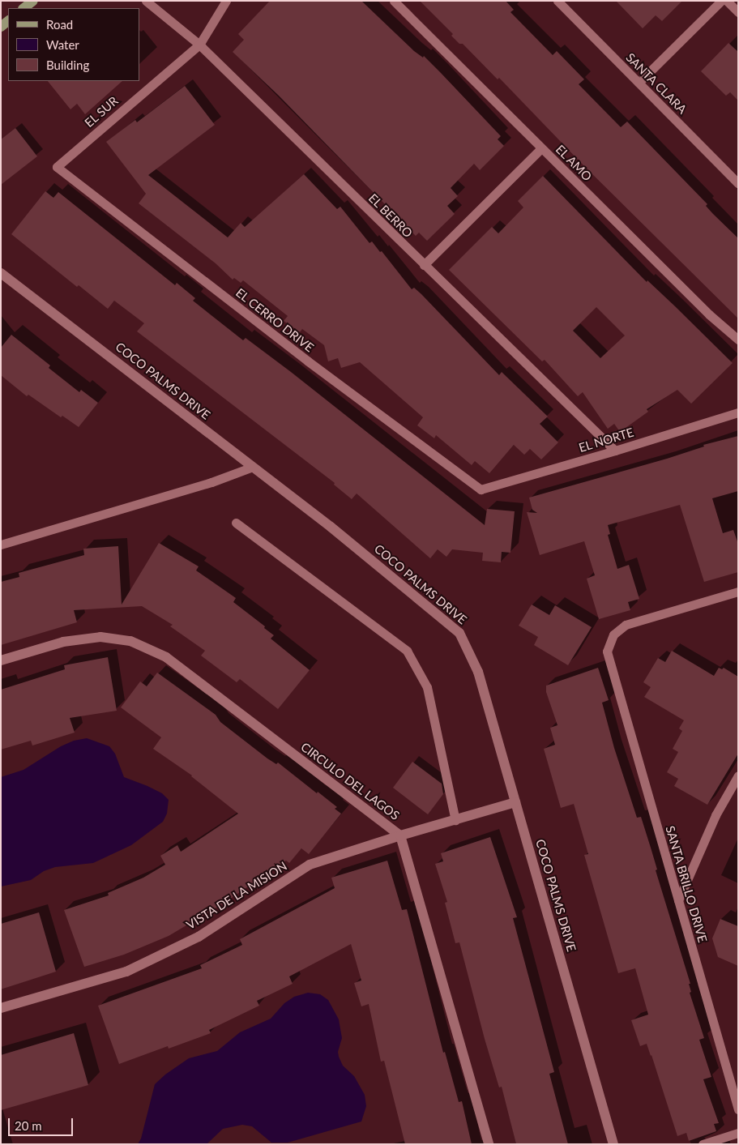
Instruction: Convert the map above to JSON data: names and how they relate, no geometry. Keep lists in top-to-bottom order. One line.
{"streets":{"street":["COCO PALMS DRIVE","CIRCULO DEL LAGOS","VISTA DE LA MISION"],"lane":["SANTA CLARA","EL SUR","EL AMO","EL BERRO","EL CERRO DRIVE","EL NORTE","SANTA BRILLO DRIVE"]},"crossings":[["EL SUR","EL BERRO"],["EL SUR","EL CERRO DRIVE"],["EL BERRO","EL NORTE"],["EL CERRO DRIVE","EL NORTE"],["COCO PALMS DRIVE","VISTA DE LA MISION"],["CIRCULO DEL LAGOS","VISTA DE LA MISION"]],"legend":["Road","Water","Building"],"scale_bar":"20 m"}
